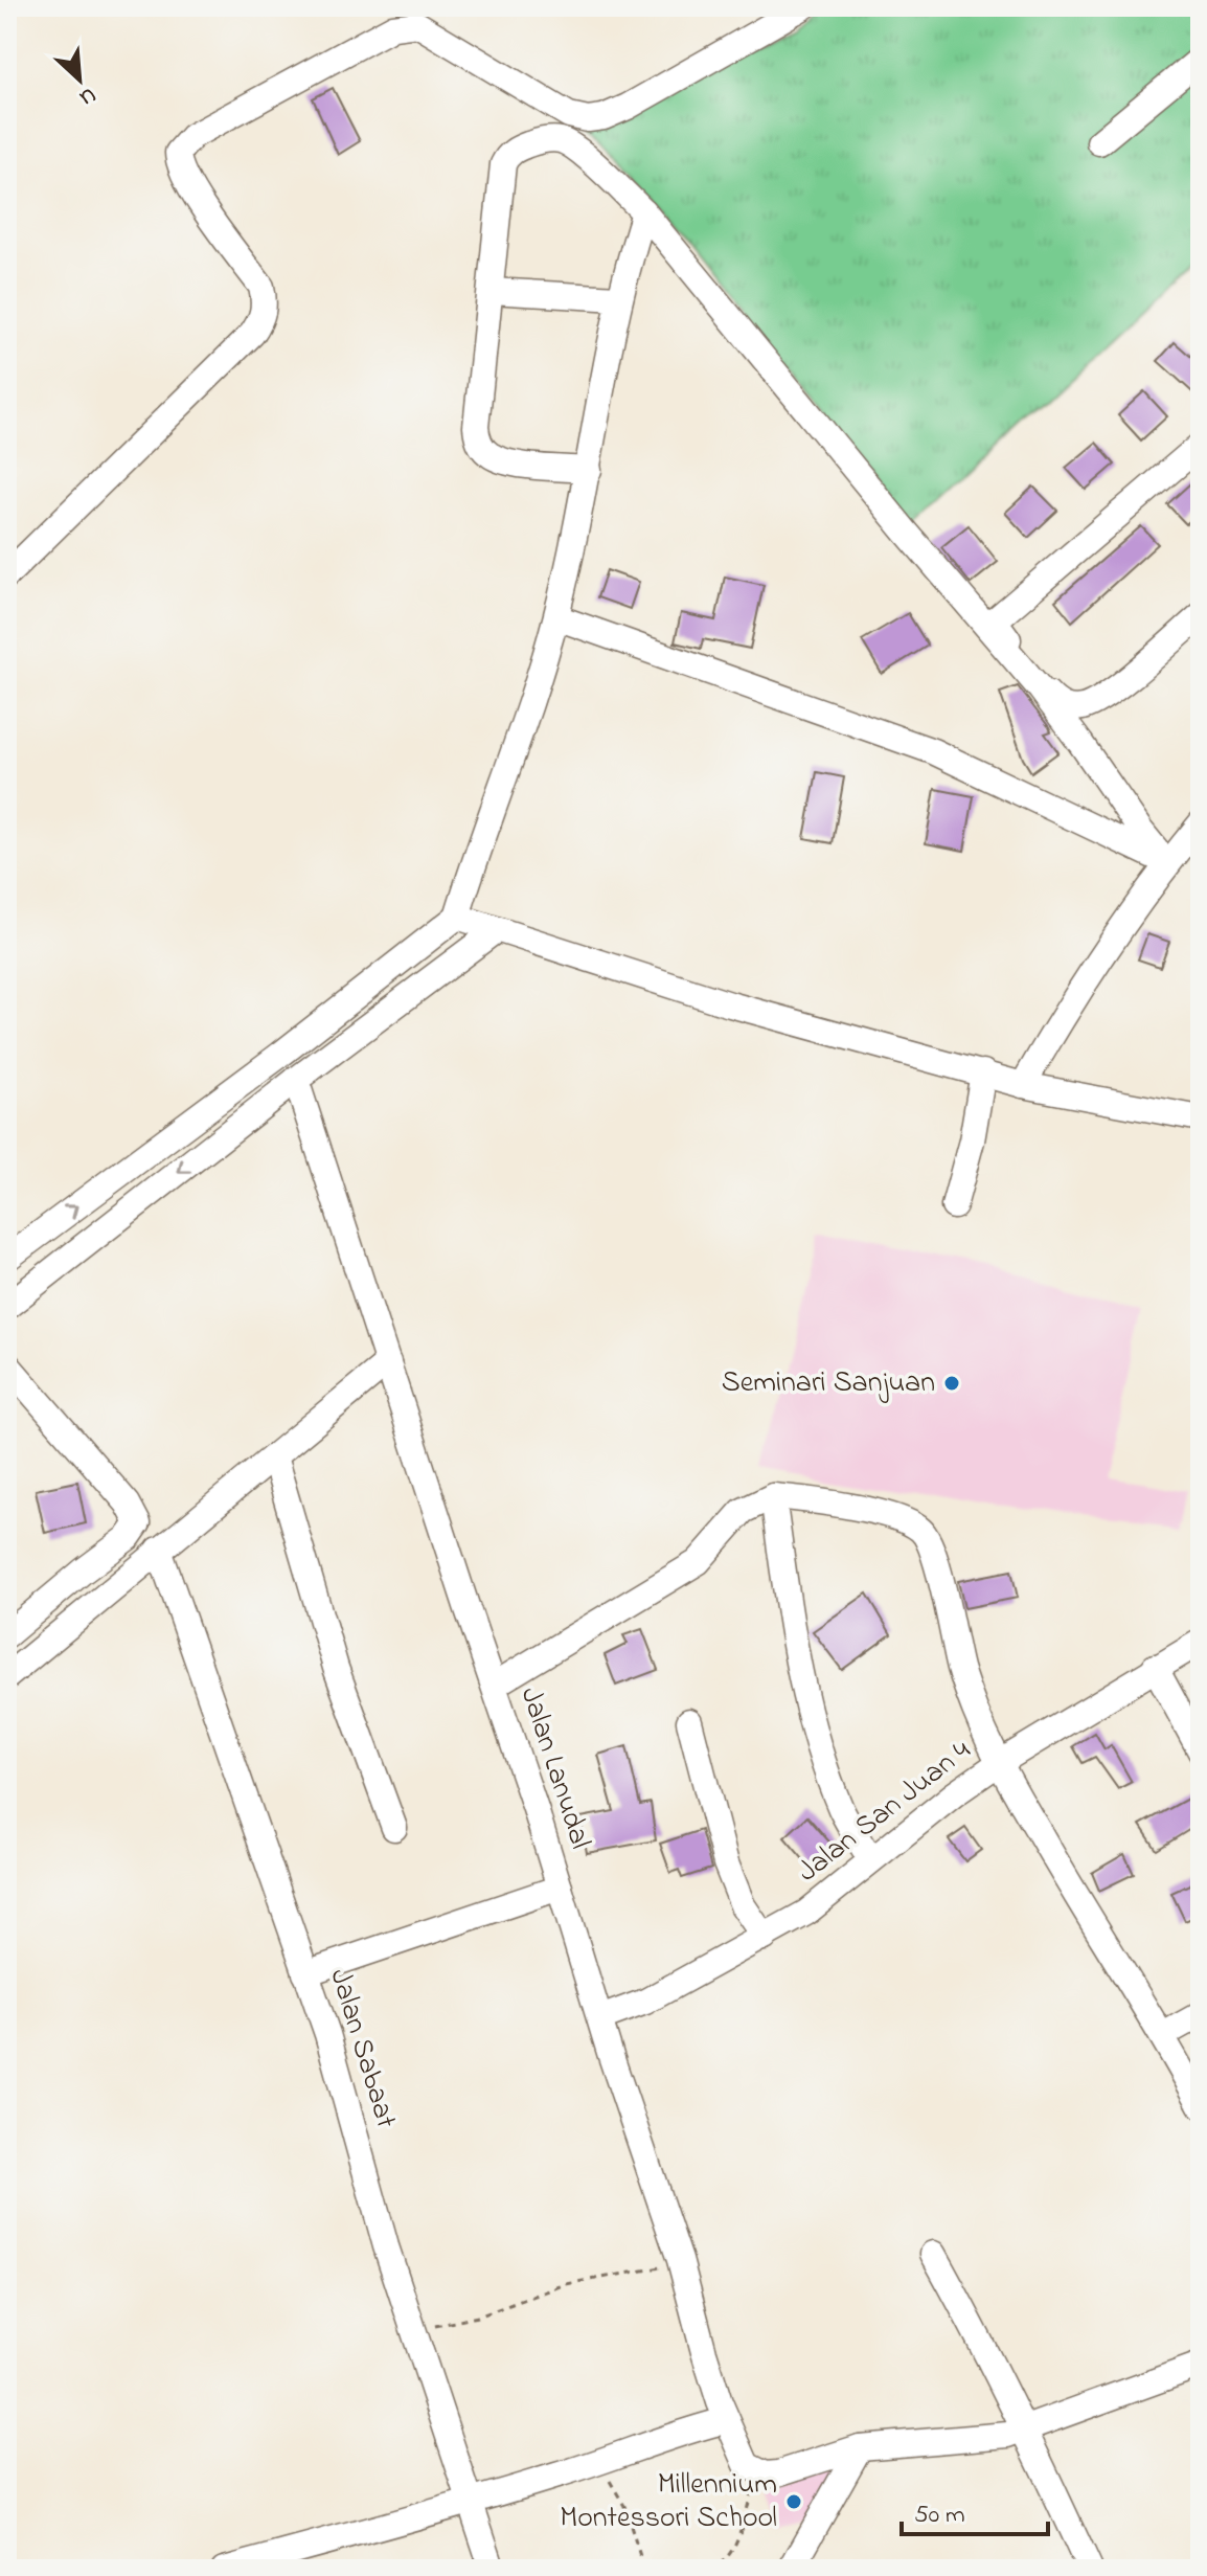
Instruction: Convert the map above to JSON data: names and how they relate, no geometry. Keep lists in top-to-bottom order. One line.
{"streets":{"street":["Jalan Lanudal","Jalan San Juan 4","Jalan Sabaat"]},"crossings":[["Jalan Lanudal","Jalan San Juan 4"]],"places":["Seminari Sanjuan","Millennium Montessori School"],"scale_bar":"50 m","north":"bottom right"}
